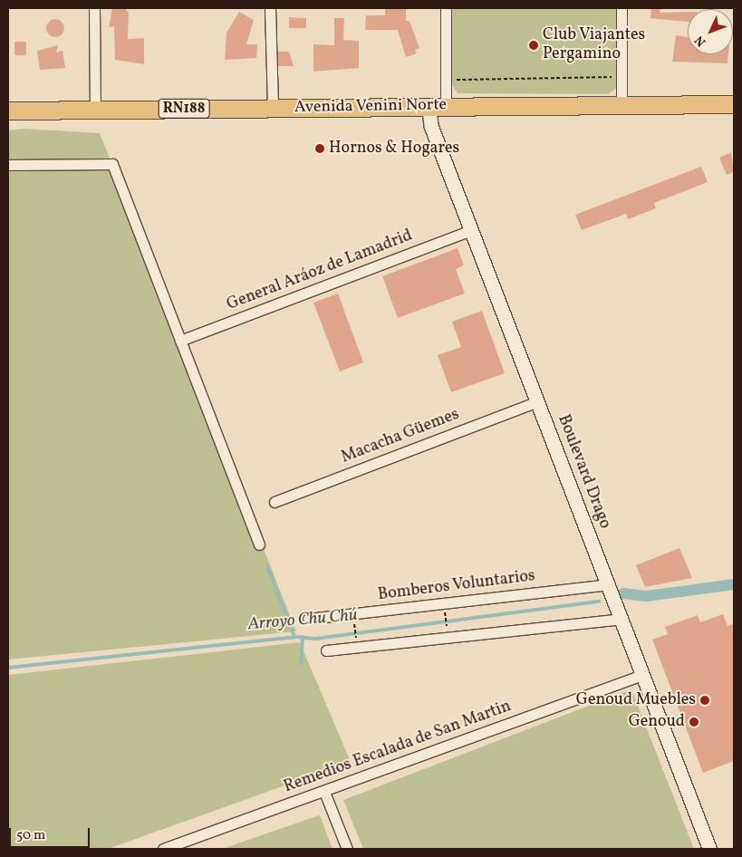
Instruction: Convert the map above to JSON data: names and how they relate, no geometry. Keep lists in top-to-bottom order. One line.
{"streets":{"highway":["Avenida Venini Norte","RN188"],"main road":["Boulevard Drago"],"street":["General Aráoz de Lamadrid","Macacha Güemes","Bomberos Voluntarios","Remedios Escalada de San Martin"]},"crossings":[["Avenida Venini Norte","Boulevard Drago"],["General Aráoz de Lamadrid","Boulevard Drago"],["Macacha Güemes","Boulevard Drago"],["Boulevard Drago","Bomberos Voluntarios"],["Boulevard Drago","Remedios Escalada de San Martin"]],"water":["Arroyo Chu Chú"],"places":["Club Viajantes Pergamino","Hornos & Hogares","Genoud Muebles","Genoud"],"scale_bar":"50 m","north":"bottom left"}
